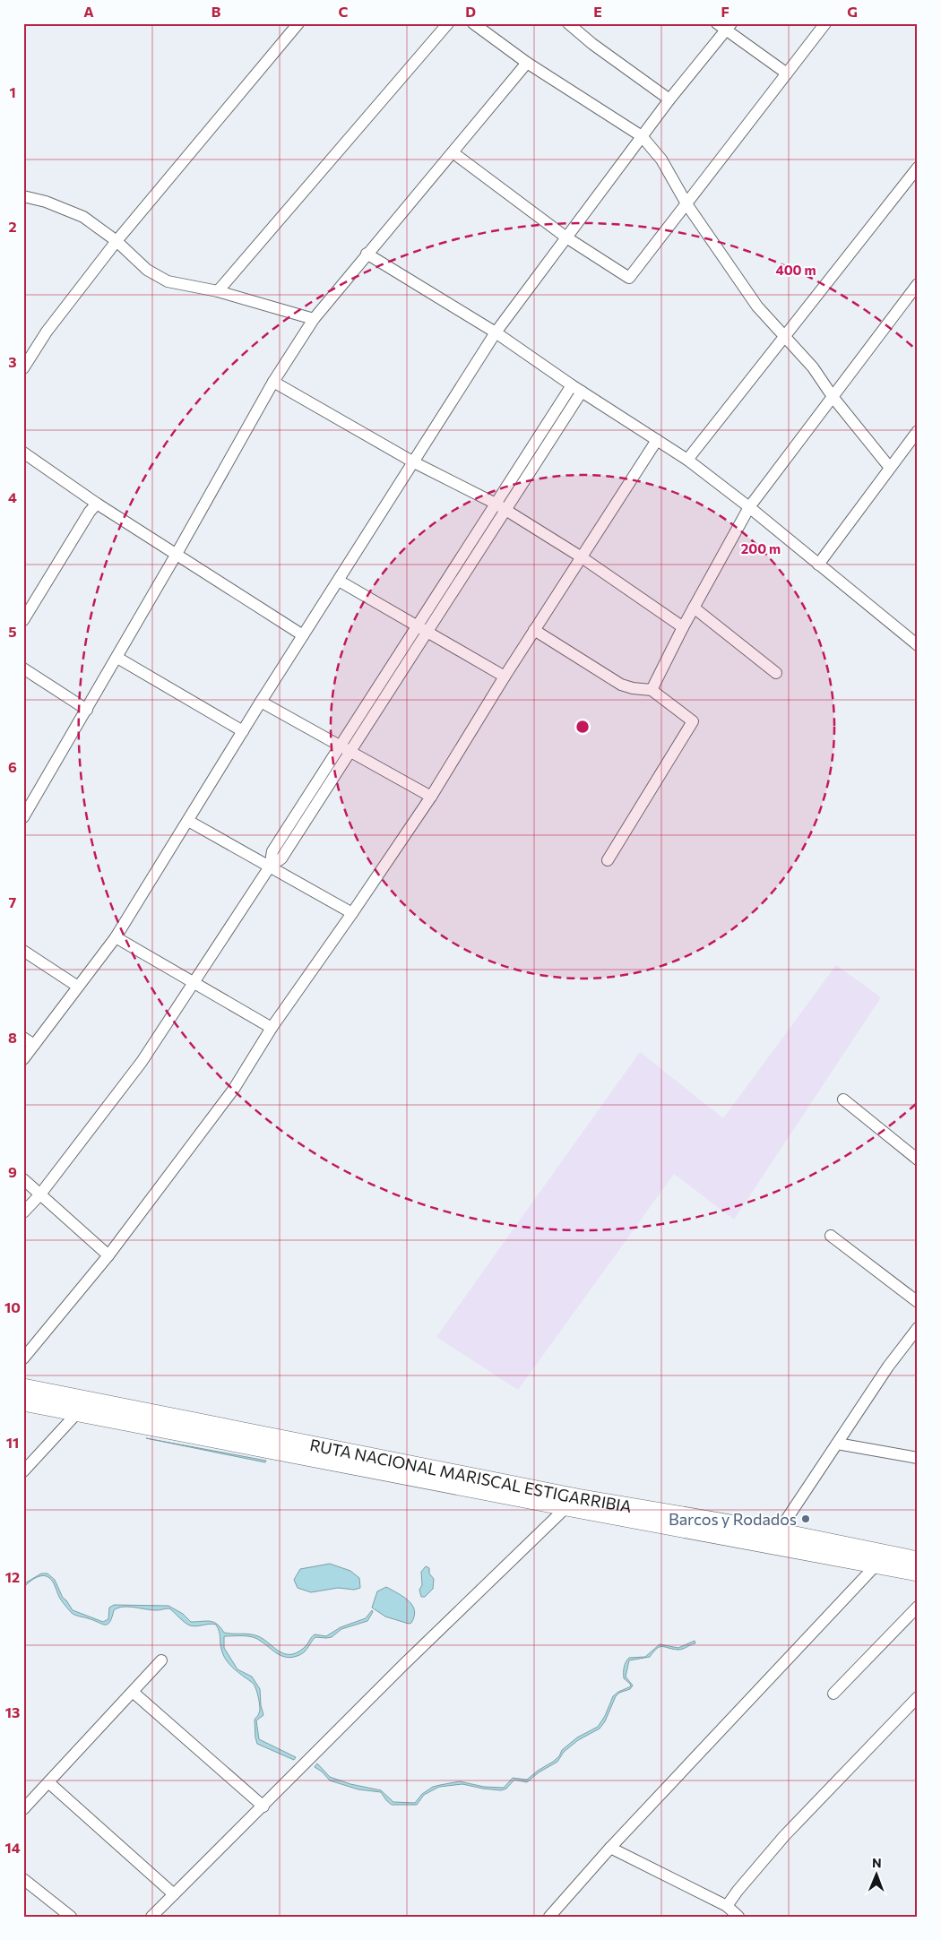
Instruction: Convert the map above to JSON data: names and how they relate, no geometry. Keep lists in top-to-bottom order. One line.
{"streets":{"highway":["RUTA NACIONAL MARISCAL ESTIGARRIBIA"]},"places":["Barcos y Rodados"],"north":"top","grid":{"columns":["A","B","C","D","E","F","G"],"rows":["1","2","3","4","5","6","7","8","9","10","11","12","13","14"]},"rings":["400 m","200 m"]}
